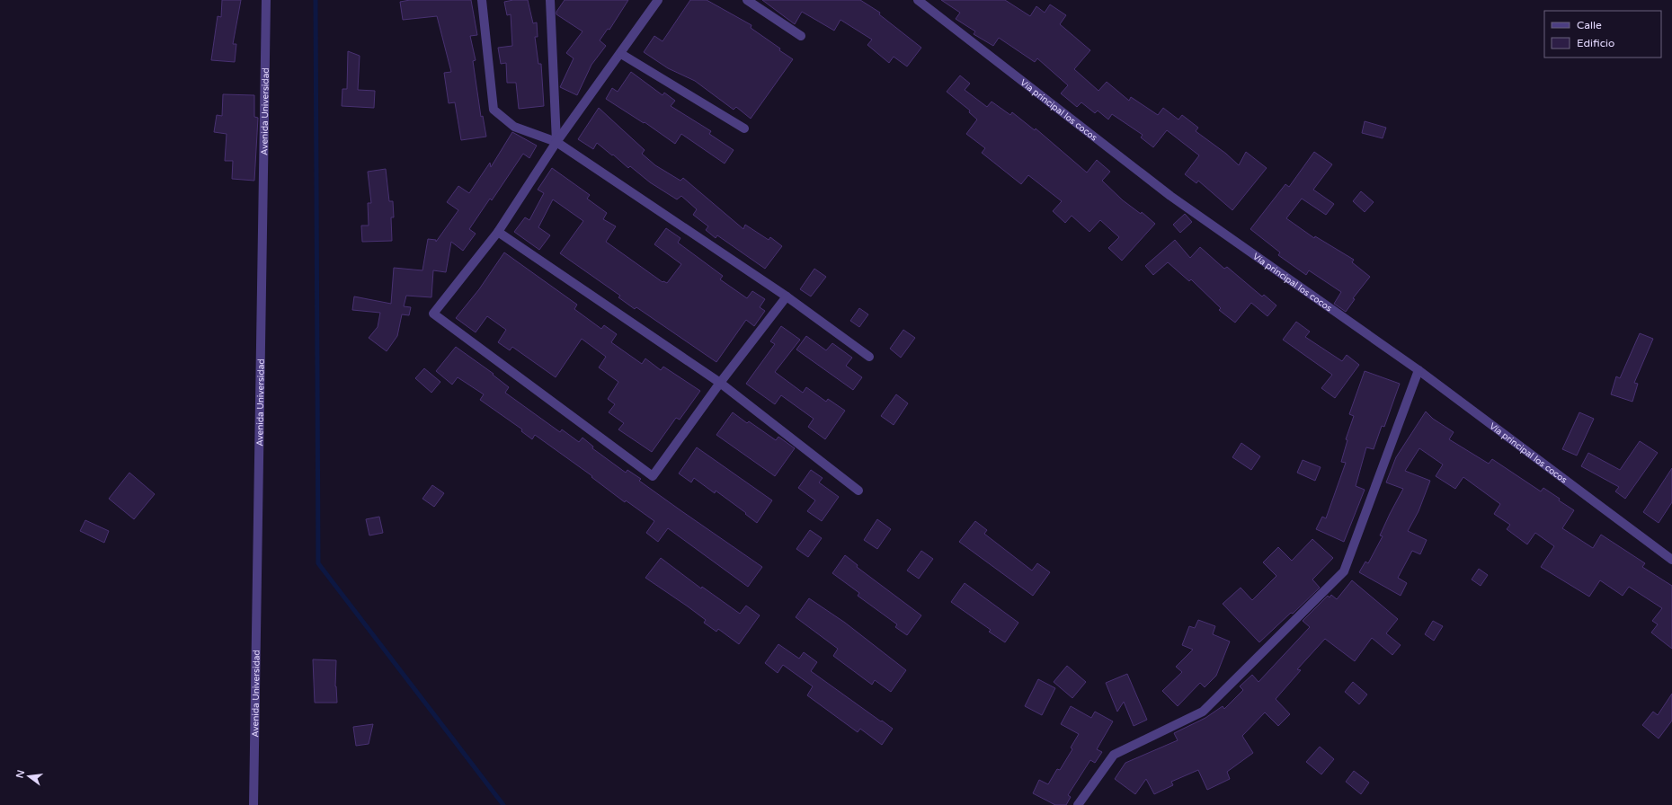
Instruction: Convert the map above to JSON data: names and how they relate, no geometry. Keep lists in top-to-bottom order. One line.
{"streets":{"street":["Vía principal los cocos","Avenida Universidad"]},"legend":["Calle","Edificio"],"north":"left"}
